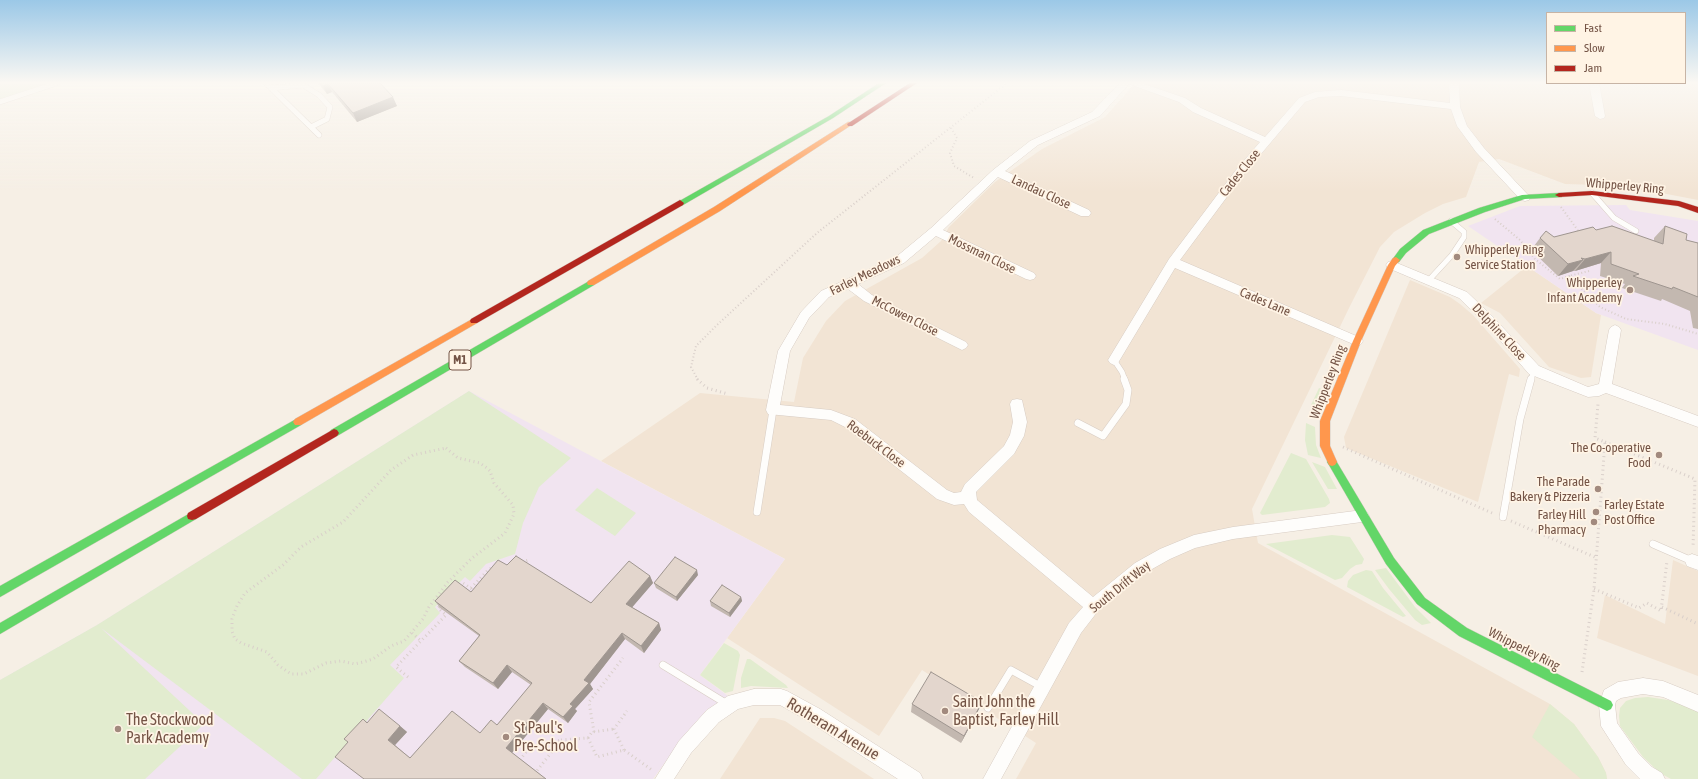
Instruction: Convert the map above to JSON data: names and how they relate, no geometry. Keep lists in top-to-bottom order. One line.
{"streets":{"main road":["Whipperley Ring","M1"],"street":["Cades Close","Landau Close","Mossman Close","Farley Meadows","Cades Lane","McCowen Close","Delphine Close","Roebuck Close","South Drift Way","Rotheram Avenue"]},"crossings":[["Cades Close","Cades Lane"],["Whipperley Ring","Cades Lane"],["Whipperley Ring","Delphine Close"],["Whipperley Ring","South Drift Way"],["Landau Close","Farley Meadows"],["Mossman Close","Farley Meadows"],["Farley Meadows","McCowen Close"],["Farley Meadows","Roebuck Close"]],"places":["Whipperley Ring Service Station","Whipperley Infant Academy","The Co-operative Food","The Parade Bakery & Pizzeria","Farley Estate Post Office","Farley Hill Pharmacy","Saint John the Baptist, Farley Hill","The Stockwood Park Academy","St Paul's Pre-School"],"legend":["Fast","Slow","Jam"]}
